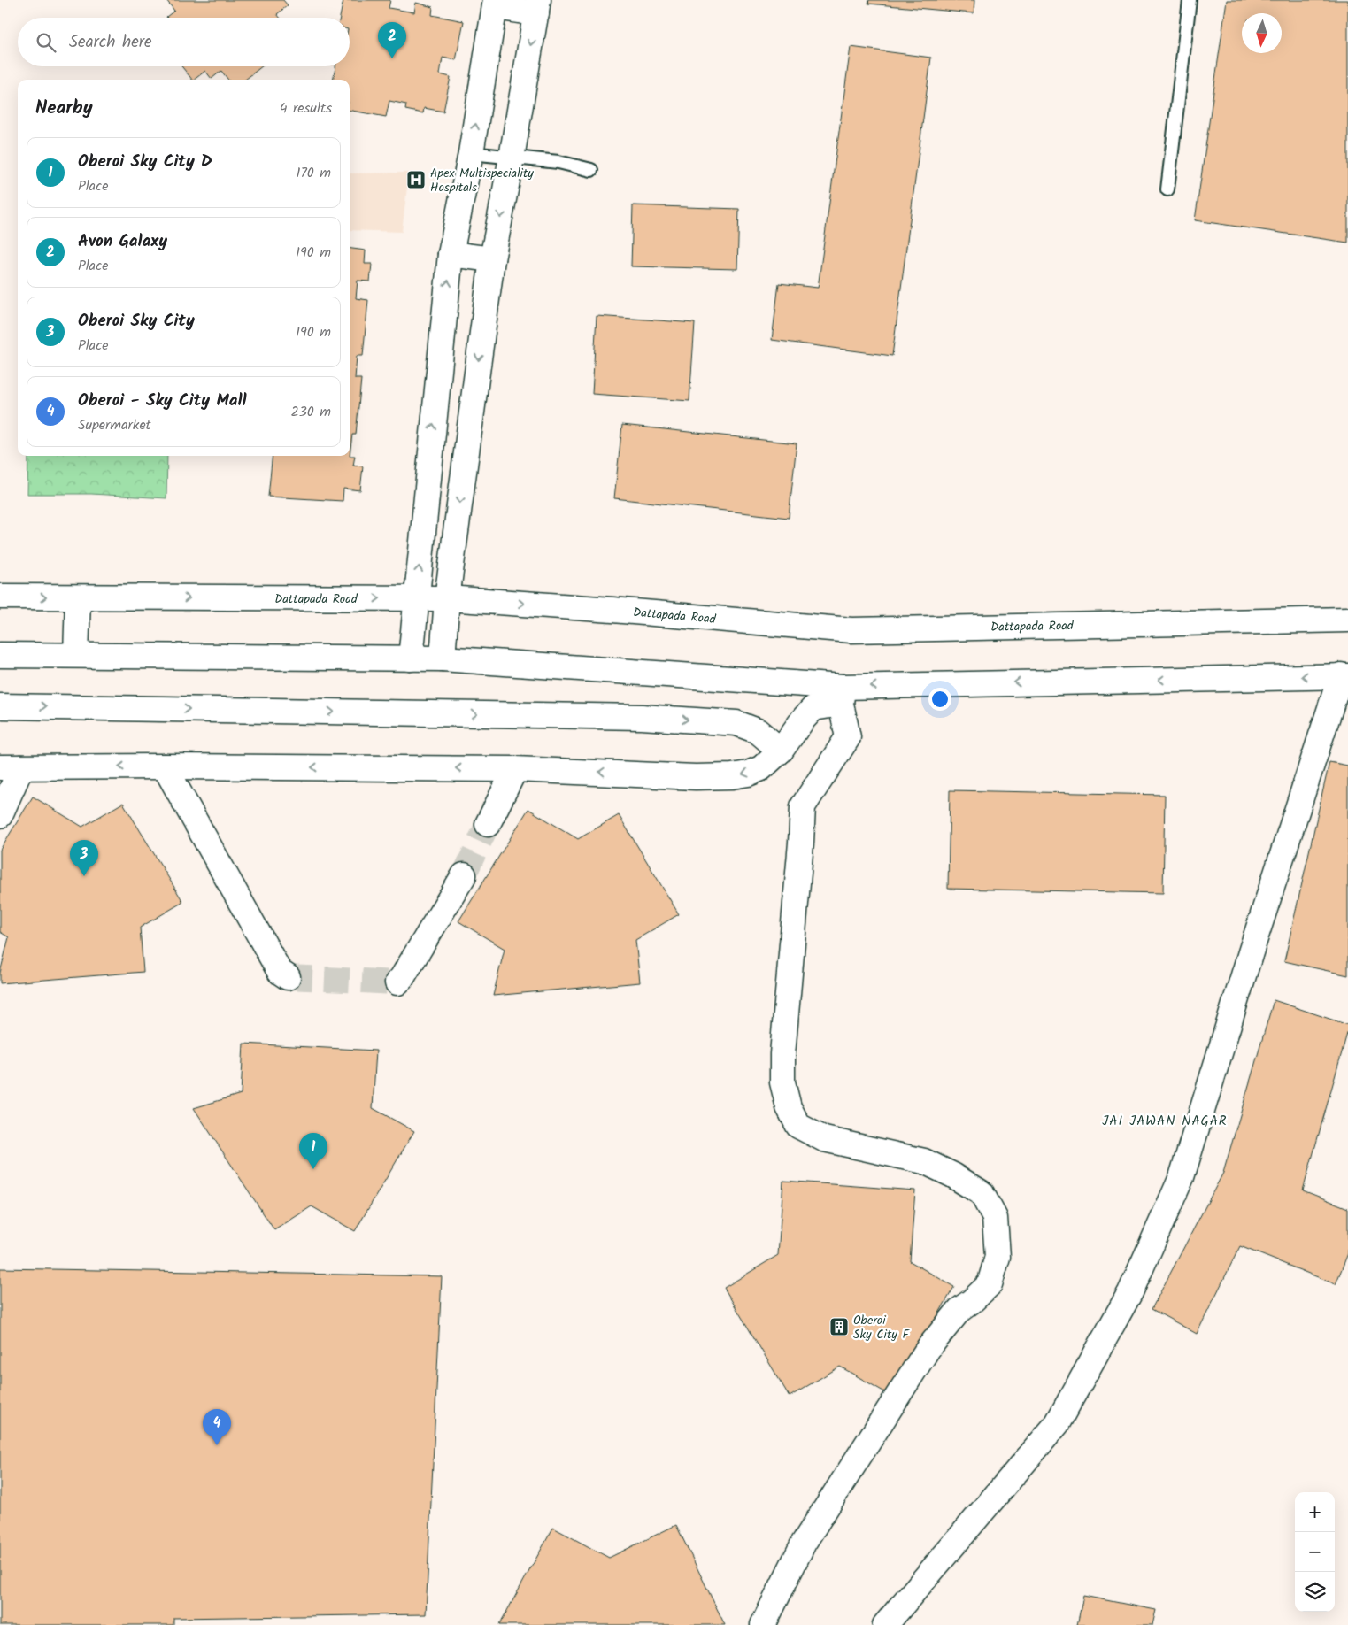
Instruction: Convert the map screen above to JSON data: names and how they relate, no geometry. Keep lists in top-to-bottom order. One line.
{"streets":{"street":["Dattapada Road"]},"districts":["JAI JAWAN NAGAR"],"places":{"hospital":["Apex Multispeciality Hospitals"],"building":["Oberoi Sky City F"]},"north":"bottom","page":{"search":"Search here","pins":["2","3","1","4"],"heading":["Nearby","4 results"],"list":[{"mark":"1","name":"Oberoi Sky City D","note":"Place","value":"170 m"},{"mark":"2","name":"Avon Galaxy","note":"Place","value":"190 m"},{"mark":"3","name":"Oberoi Sky City","note":"Place","value":"190 m"},{"mark":"4","name":"Oberoi - Sky City Mall","note":"Supermarket","value":"230 m"}],"map_buttons":["+","−"]}}
